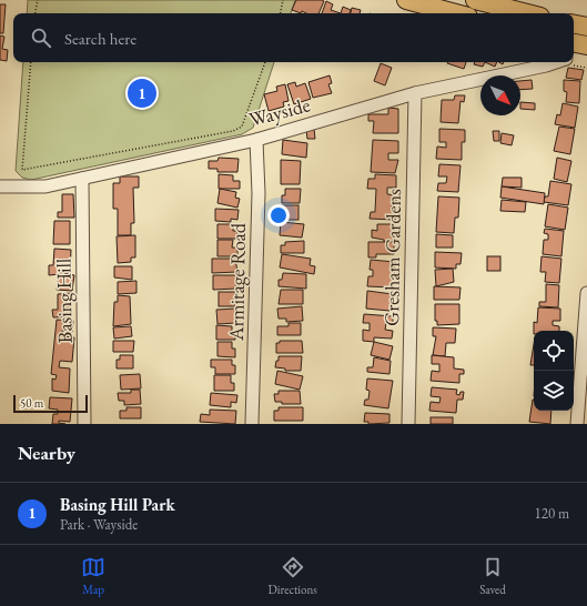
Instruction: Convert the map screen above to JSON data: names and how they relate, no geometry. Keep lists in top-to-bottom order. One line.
{"streets":{"street":["Wayside","Gresham Gardens","Armitage Road","Basing Hill"]},"crossings":[["Wayside","Gresham Gardens"],["Wayside","Armitage Road"],["Wayside","Basing Hill"]],"scale_bar":"50 m","north":"bottom right","page":{"search":"Search here","pins":"1","scale":"50 m","heading":"Nearby","list":[{"mark":"1","name":"Basing Hill Park","note":"Park · Wayside","value":"120 m"}],"nav":["Map","Directions","Saved"]}}
